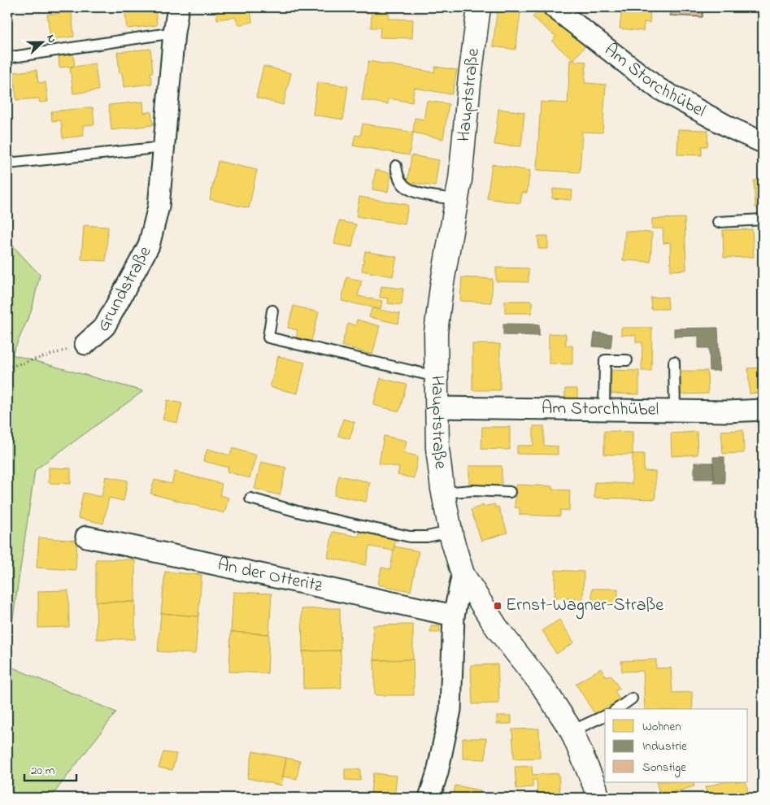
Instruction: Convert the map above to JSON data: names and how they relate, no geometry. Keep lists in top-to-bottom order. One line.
{"streets":{"street":["Am Storchhübel","Hauptstraße","Grundstraße","An der Otteritz"]},"crossings":[["Am Storchhübel","Hauptstraße"]],"places":{"transit":["Ernst-Wagner-Straße"]},"legend":["Wohnen","Industrie","Sonstige"],"scale_bar":"20 m","north":"right"}
